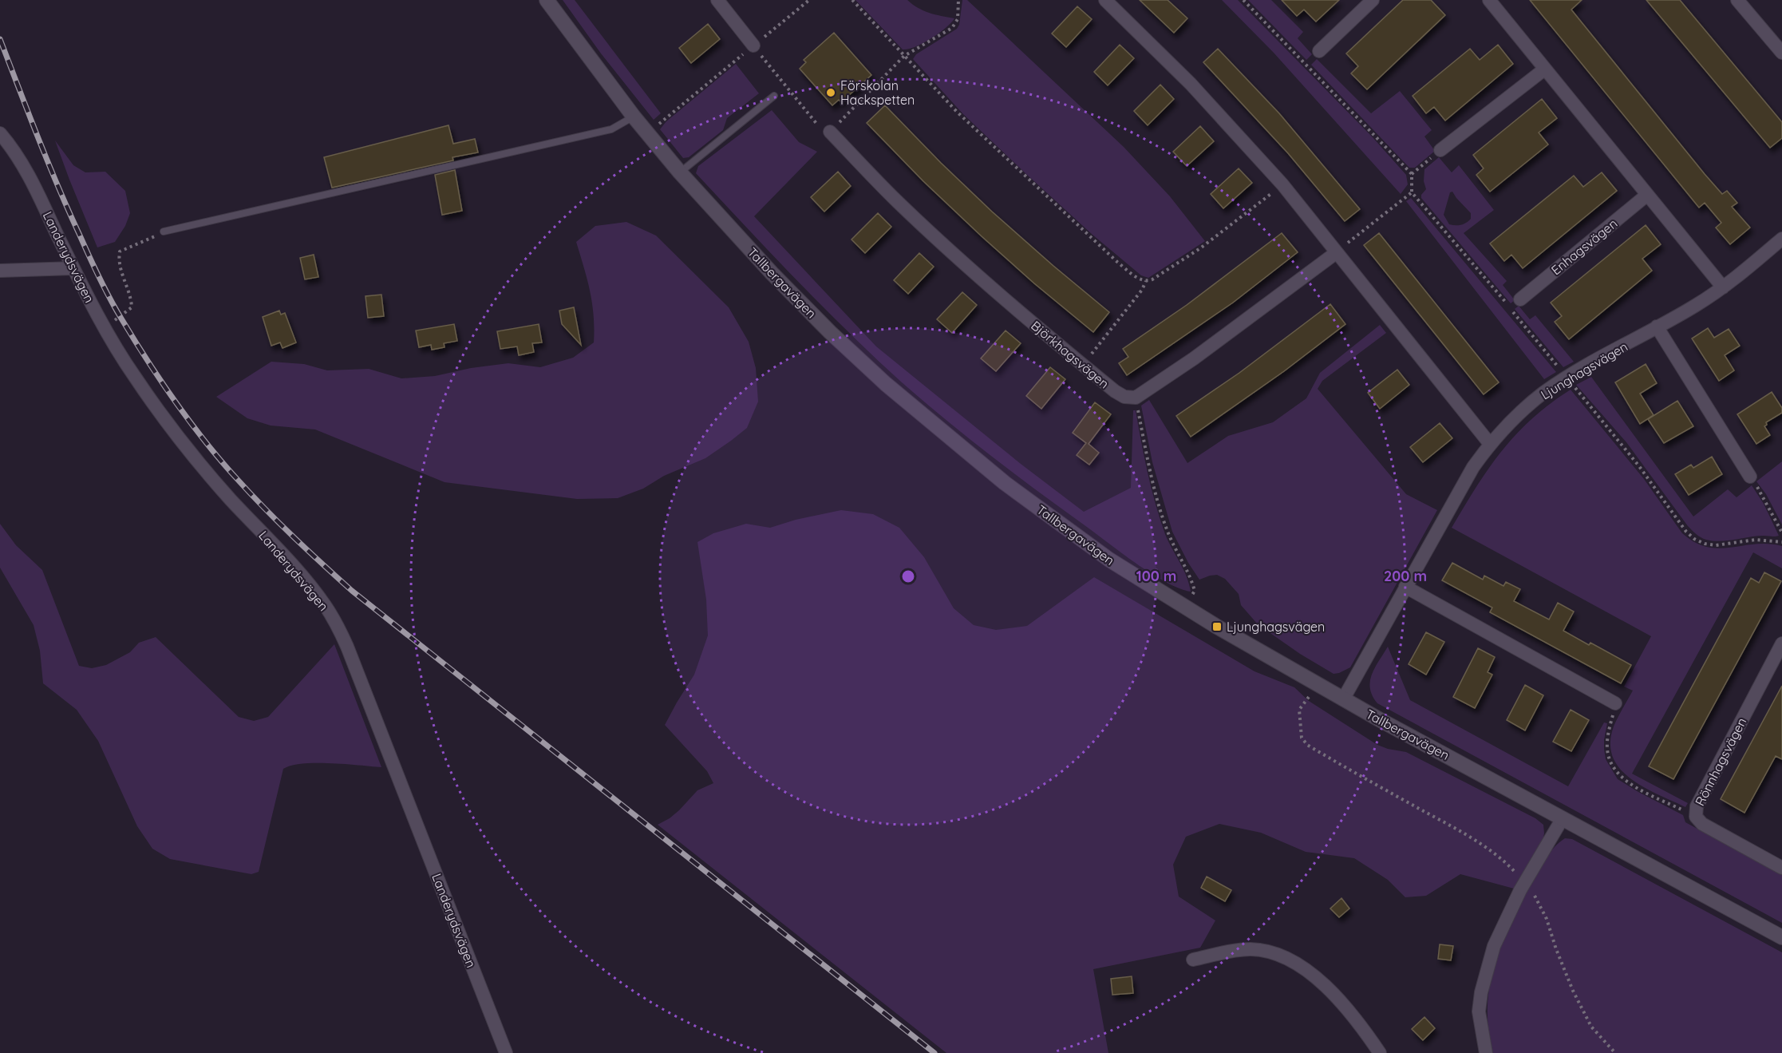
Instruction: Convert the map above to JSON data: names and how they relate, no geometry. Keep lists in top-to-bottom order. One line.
{"streets":{"street":["Enhagsvägen","Landerydsvägen","Tallbergavägen","Björkhagsvägen","Ljunghagsvägen","Rönnhagsvägen"]},"crossings":[["Tallbergavägen","Ljunghagsvägen"]],"places":{"other":["Förskolan Hackspetten"],"transit":["Ljunghagsvägen"]},"rings":["100 m","200 m"]}
